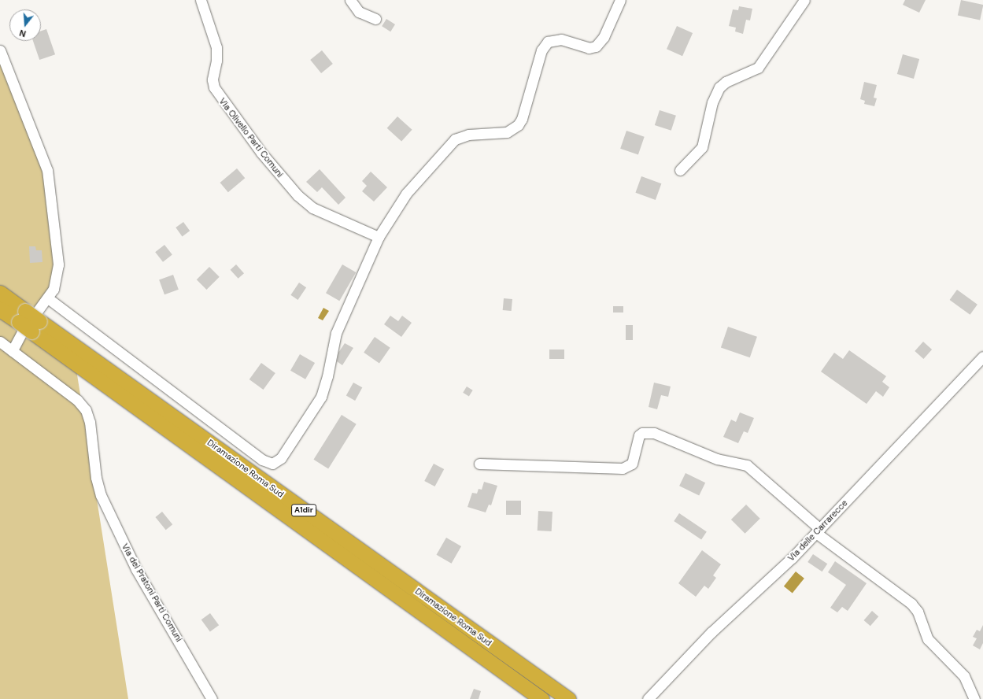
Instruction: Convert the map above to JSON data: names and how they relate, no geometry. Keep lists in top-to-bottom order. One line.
{"streets":{"highway":["Diramazione Roma Sud","A1dir"],"street":["Via Olivello Parti Comuni","Via delle Carrarecce","Via dei Pratoni Parti Comuni"]},"north":"bottom"}
